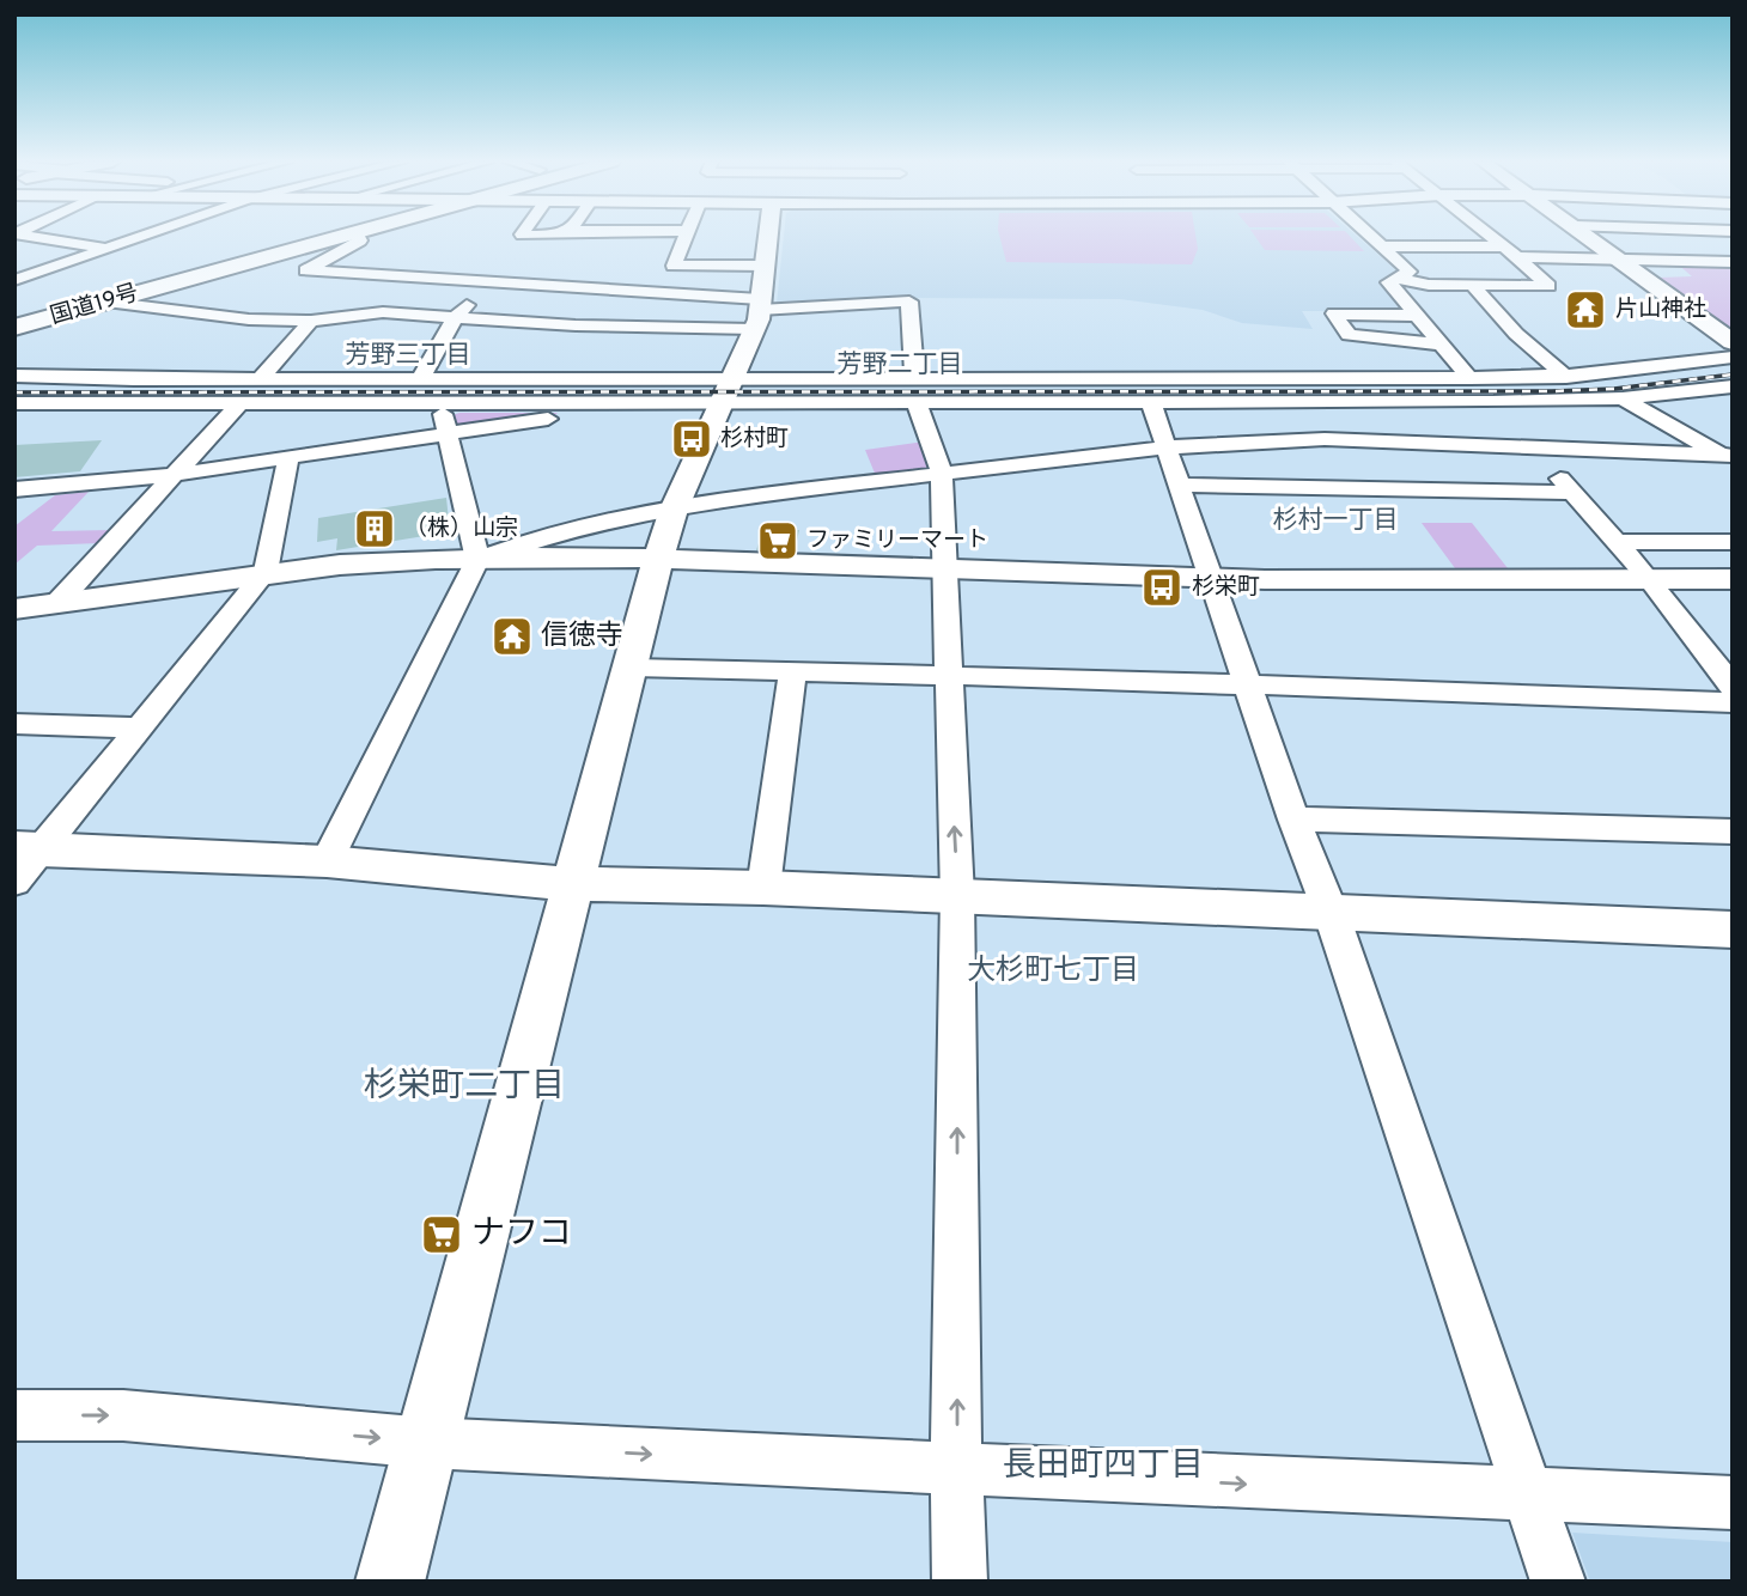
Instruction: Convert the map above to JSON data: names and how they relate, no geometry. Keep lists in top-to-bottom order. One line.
{"streets":{"highway":["国道19号"]},"districts":["芳野三丁目","芳野二丁目","杉村一丁目","大杉町七丁目","杉栄町二丁目","長田町四丁目"],"places":{"temple":["片山神社","信徳寺"],"bus stop":["杉村町","杉栄町"],"building":["（株）山宗"],"supermarket":["ファミリーマート","ナフコ"]}}
